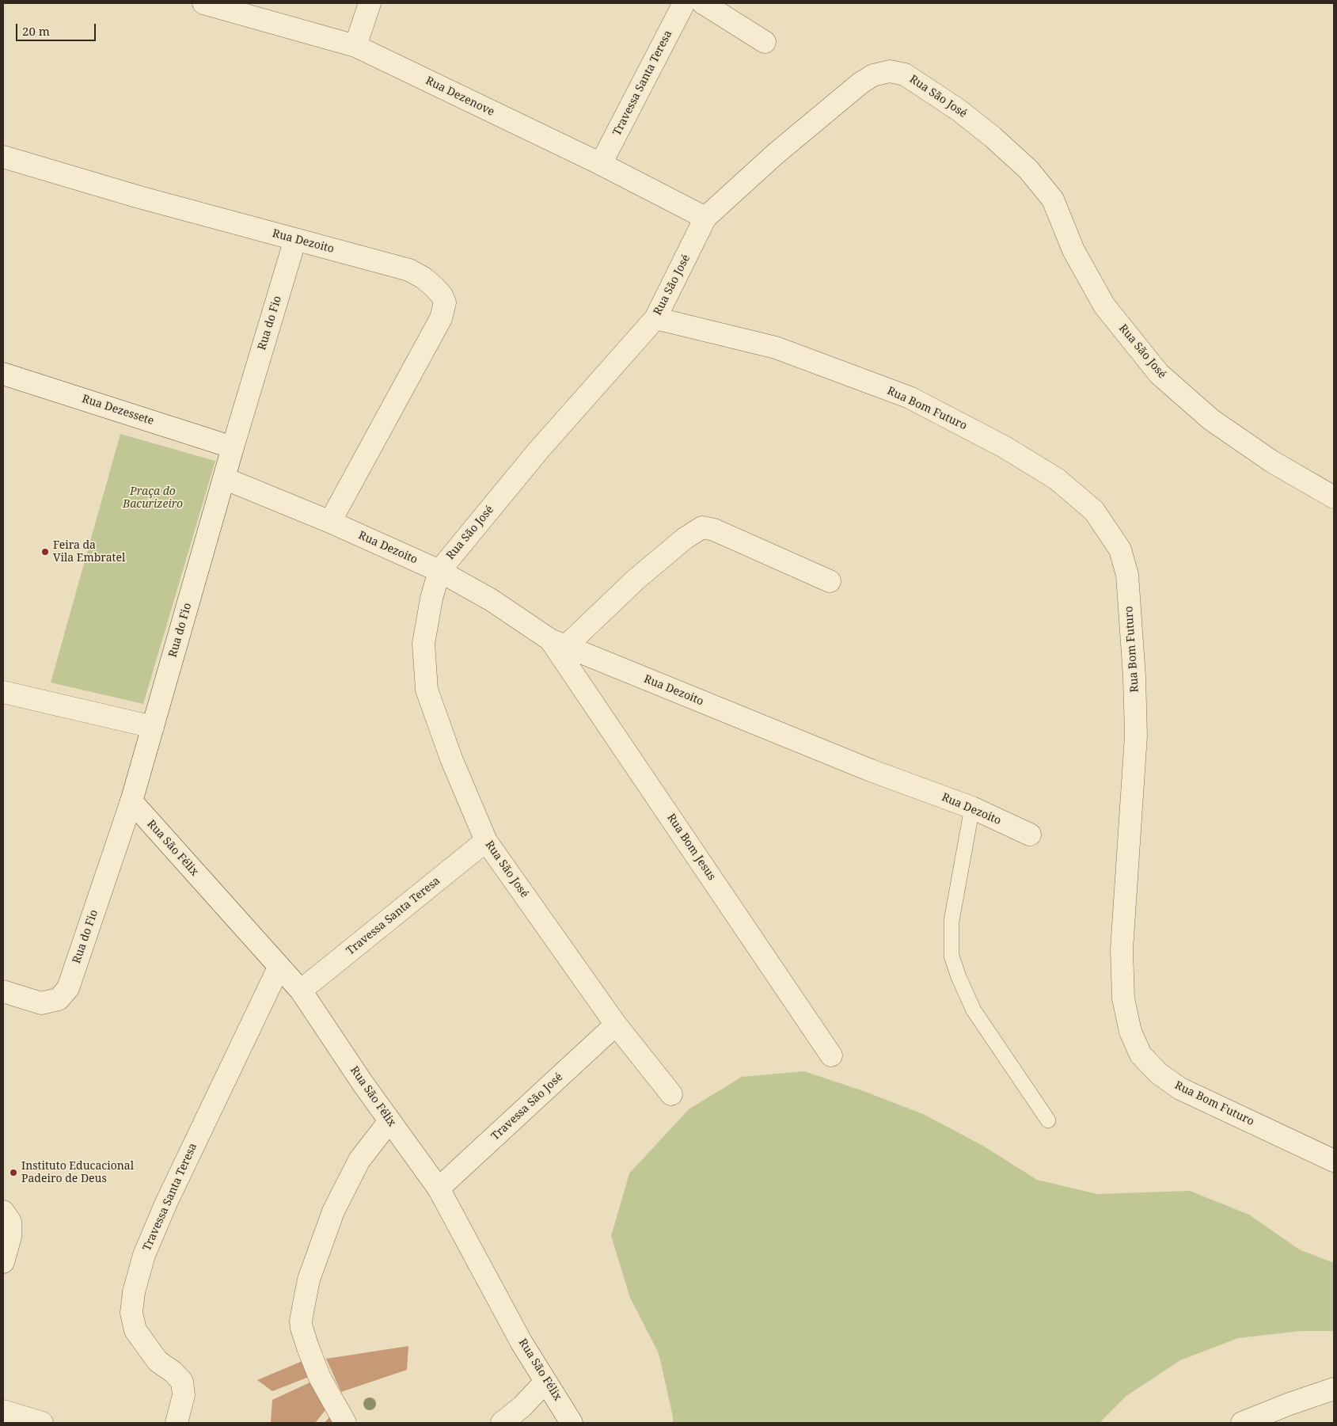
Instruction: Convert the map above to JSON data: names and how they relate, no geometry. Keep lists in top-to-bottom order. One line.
{"streets":{"street":["Travessa Santa Teresa","Rua Dezenove","Rua São José","Rua Dezoito","Rua do Fio","Rua Bom Futuro","Rua Dezessete","Rua Bom Jesus","Rua São Félix","Travessa São José"]},"crossings":[["Travessa Santa Teresa","Rua Dezenove"],["Travessa Santa Teresa","Rua São José"],["Travessa Santa Teresa","Rua São Félix"],["Rua Dezenove","Rua São José"],["Rua São José","Rua Dezoito"],["Rua São José","Rua Bom Futuro"],["Rua São José","Travessa São José"],["Rua Dezoito","Rua do Fio"],["Rua Dezoito","Rua Bom Jesus"],["Rua do Fio","Rua Dezessete"],["Rua do Fio","Rua São Félix"],["Rua São Félix","Travessa São José"]],"parks":["Praça do Bacurizeiro"],"places":["Feira da Vila Embratel","Instituto Educacional Padeiro de Deus"],"scale_bar":"20 m"}
